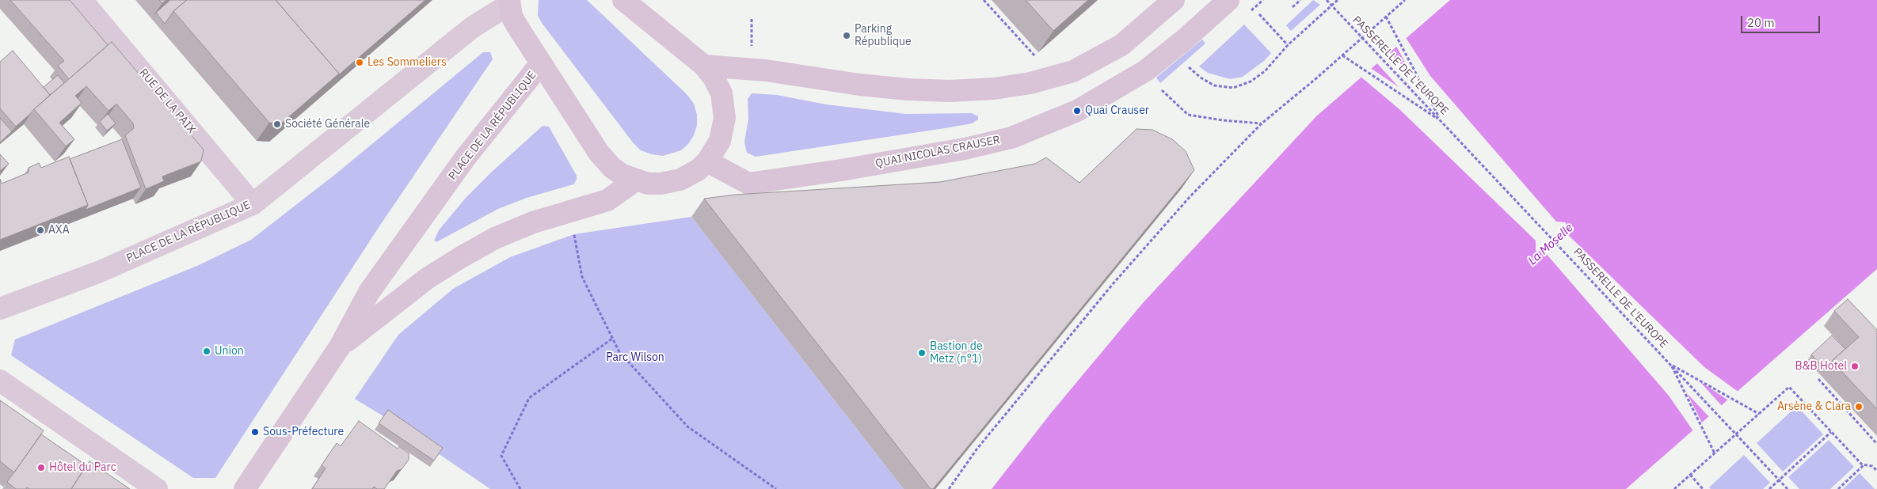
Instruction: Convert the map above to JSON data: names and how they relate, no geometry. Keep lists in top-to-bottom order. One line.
{"streets":{"main road":["PLACE DE LA RÉPUBLIQUE","QUAI NICOLAS CRAUSER"],"street":["RUE DE LA PAIX"],"path":["PASSERELLE DE L'EUROPE"]},"crossings":[["RUE DE LA PAIX","PLACE DE LA RÉPUBLIQUE"],["PLACE DE LA RÉPUBLIQUE","QUAI NICOLAS CRAUSER"]],"water":["La Moselle"],"parks":["Parc Wilson"],"places":["Parking République","Les Sommeliers","Quai Crauser","Société Générale","AXA","Union","Bastion de Metz (n°1)","B&B Hotel","Arsène & Clara","Sous-Préfecture","Hôtel du Parc"],"scale_bar":"20 m"}
